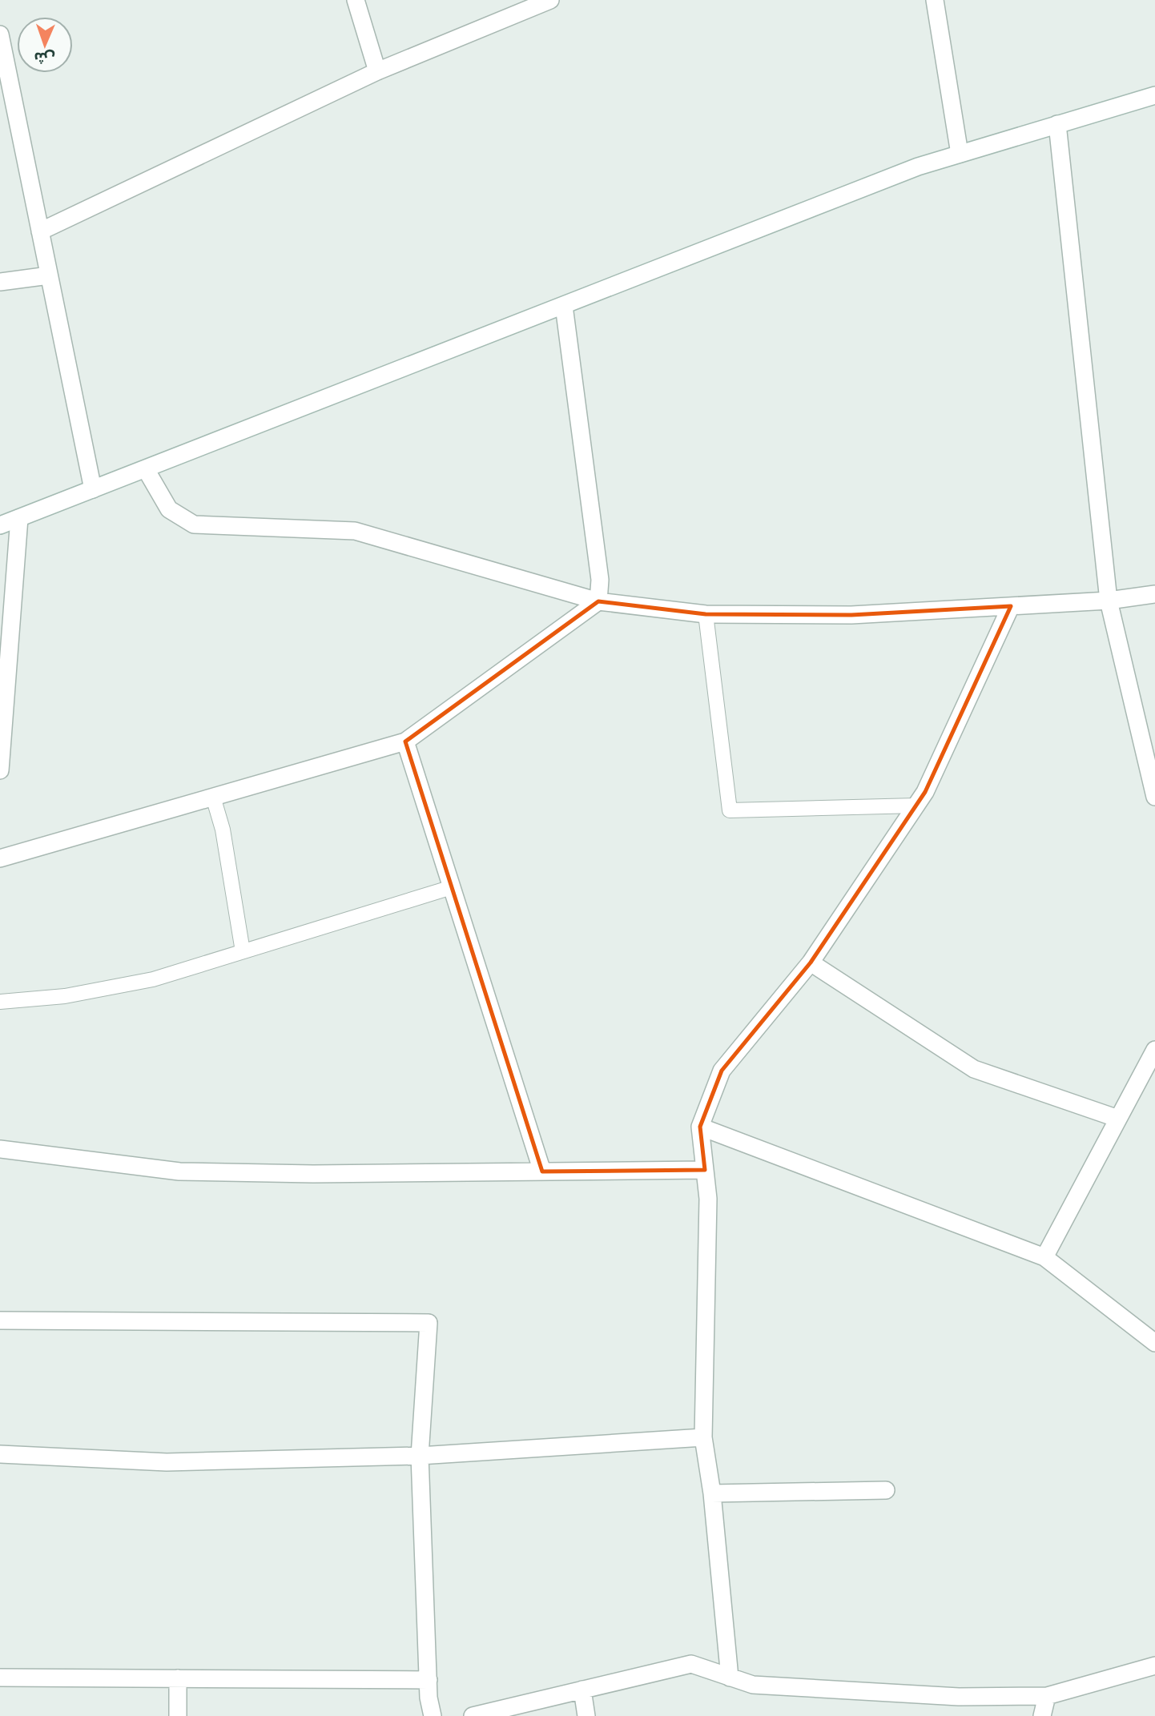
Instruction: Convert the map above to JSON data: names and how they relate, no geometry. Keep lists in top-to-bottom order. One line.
{"north":"bottom"}
